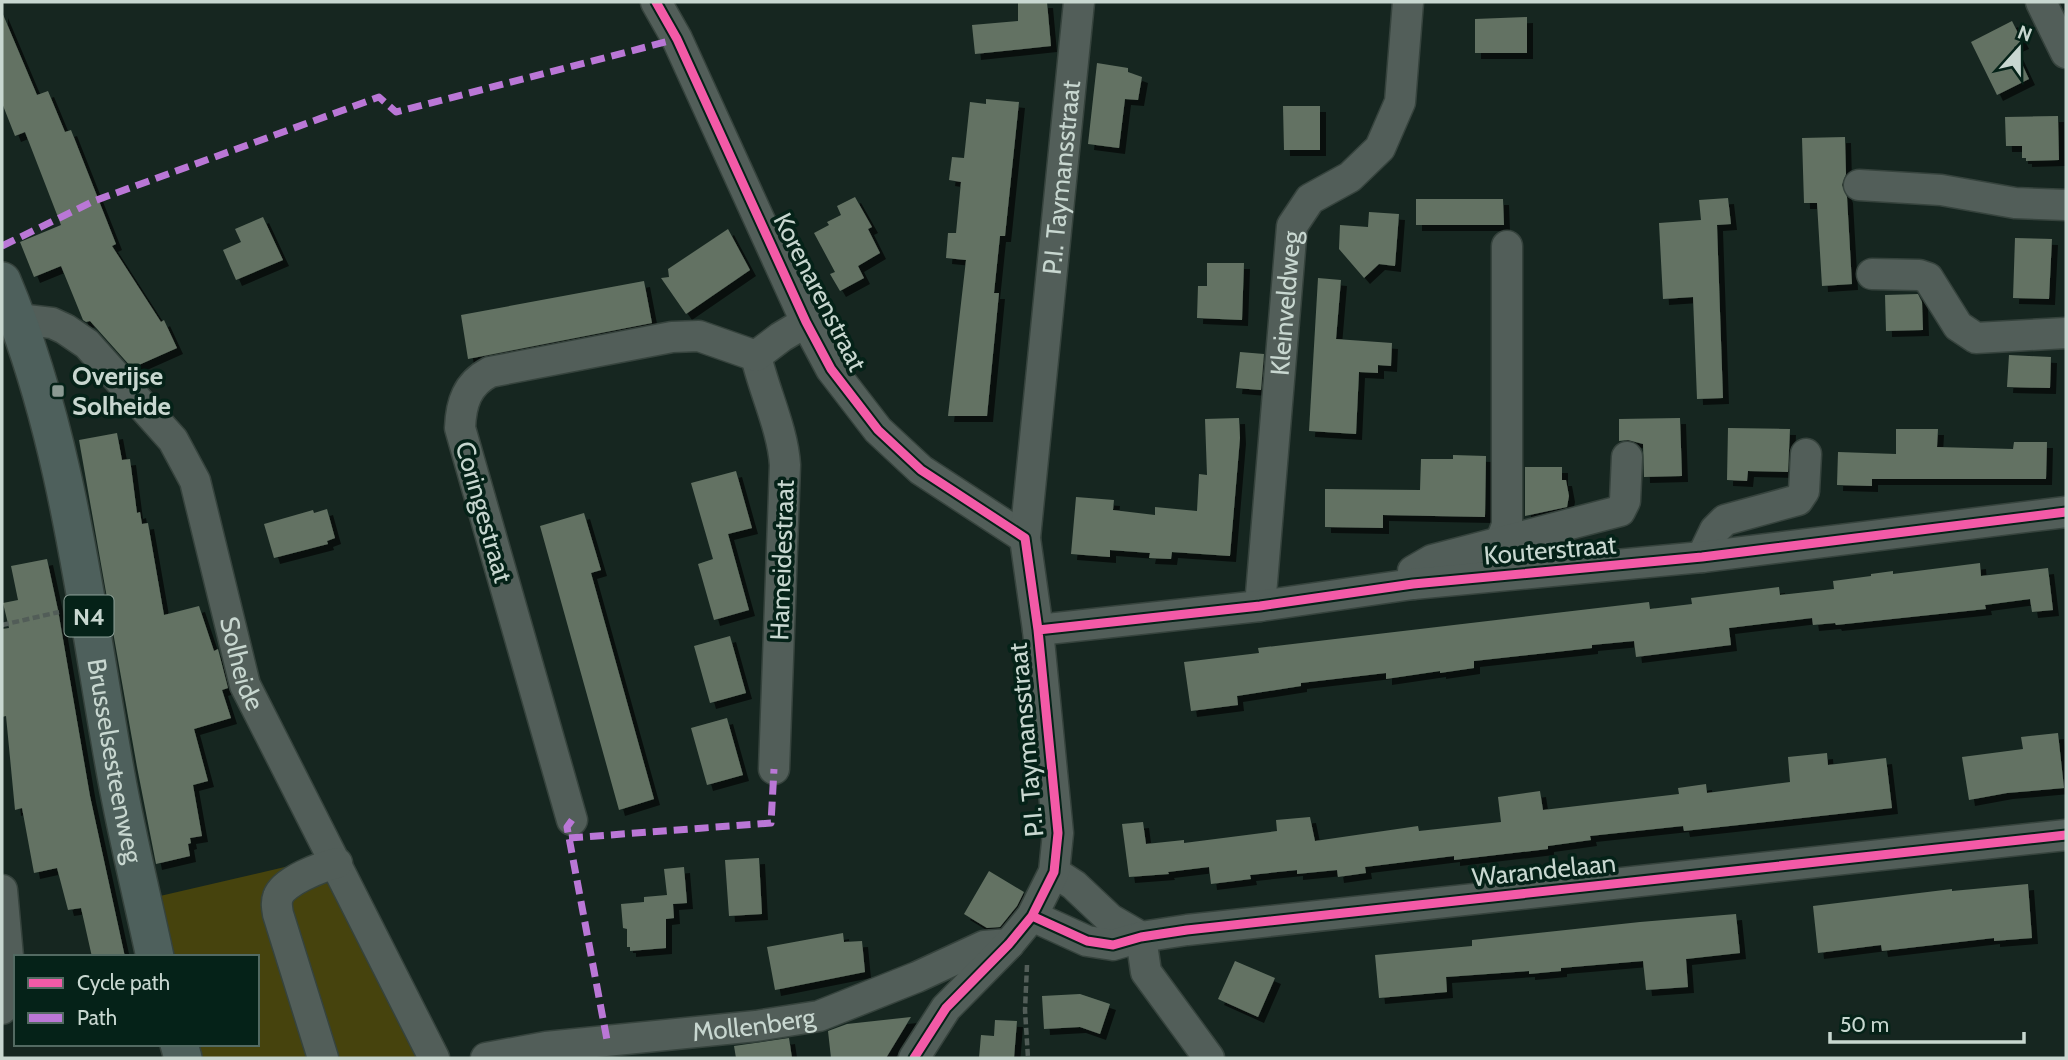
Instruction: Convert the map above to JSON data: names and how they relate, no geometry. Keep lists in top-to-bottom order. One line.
{"streets":{"main road":["N4","Brusselsesteenweg"],"street":["P.I. Taymansstraat","Korenarenstraat","Kleinveldweg","Coringestraat","Kouterstraat","Hameidestraat","Solheide","Warandelaan","Mollenberg"]},"crossings":[["P.I. Taymansstraat","Korenarenstraat"],["P.I. Taymansstraat","Kouterstraat"],["P.I. Taymansstraat","Warandelaan"],["P.I. Taymansstraat","Mollenberg"],["Kleinveldweg","Kouterstraat"],["Coringestraat","Hameidestraat"],["Solheide","Brusselsesteenweg"]],"places":{"transit":["Overijse Solheide"]},"legend":["Cycle path","Path"],"scale_bar":"50 m","north":"top"}
